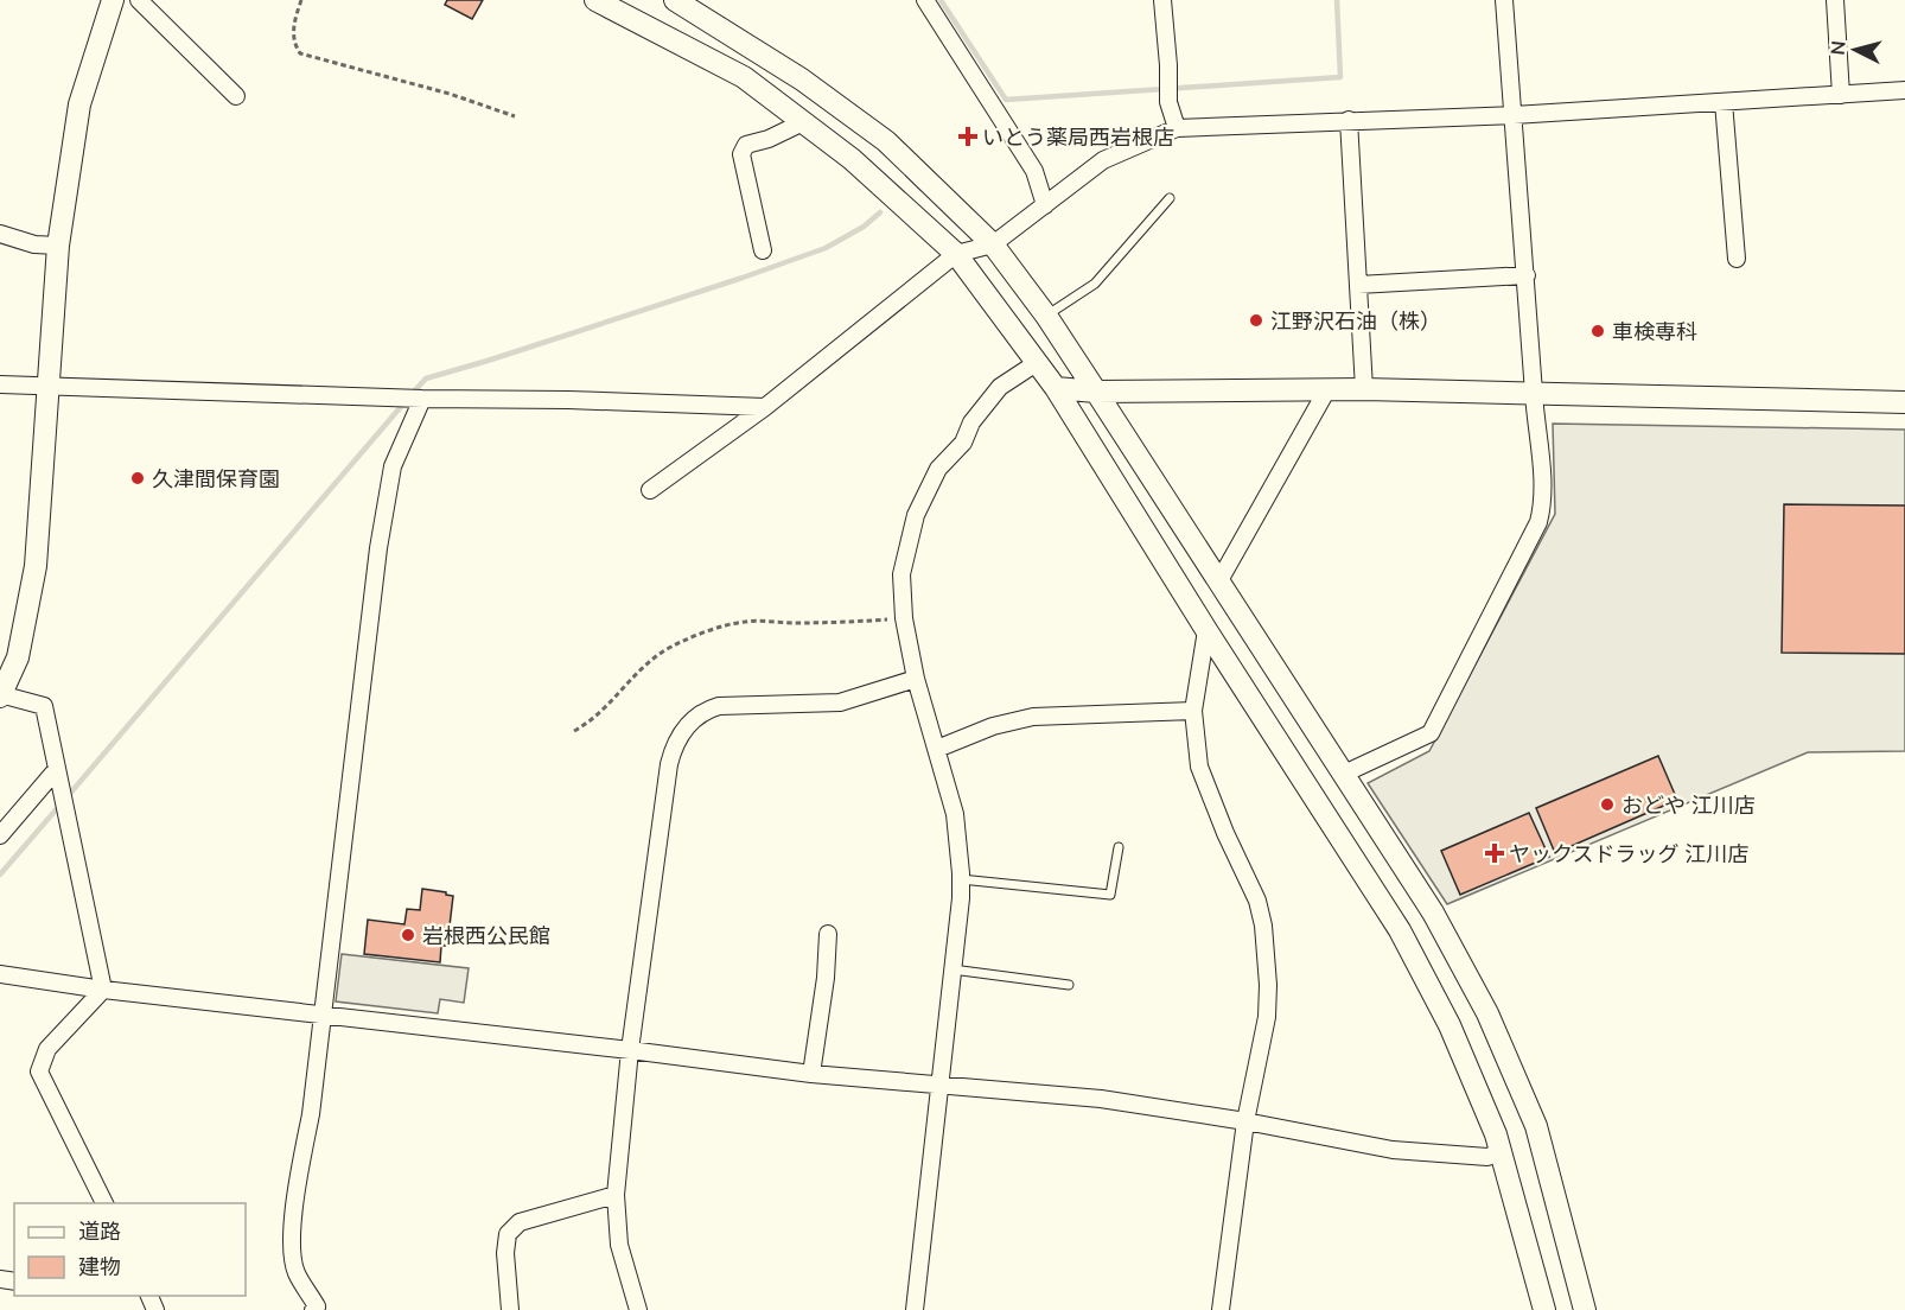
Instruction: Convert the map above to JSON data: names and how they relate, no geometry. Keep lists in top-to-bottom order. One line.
{"places":{"health":["いとう薬局西岩根店","ヤックスドラッグ 江川店"],"other":["江野沢石油（株）","車検専科","久津間保育園","おどや 江川店","岩根西公民館"]},"legend":["道路","建物"],"north":"left"}
